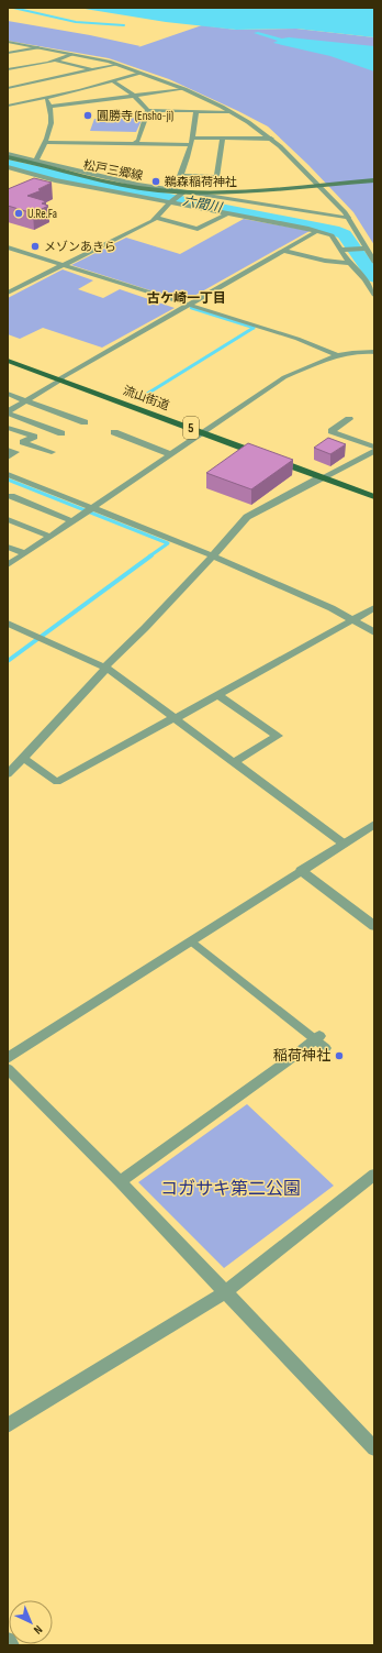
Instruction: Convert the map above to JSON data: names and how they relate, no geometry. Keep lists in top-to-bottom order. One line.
{"streets":{"main road":["松戸三郷線","流山街道","5"]},"districts":["古ケ崎一丁目"],"water":["六間川"],"parks":["コガサキ第二公園"],"places":["圓勝寺 (Ensho-ji)","鵜森稲荷神社","U.Re.Fa","メゾンあきら","稲荷神社"],"north":"bottom right"}
